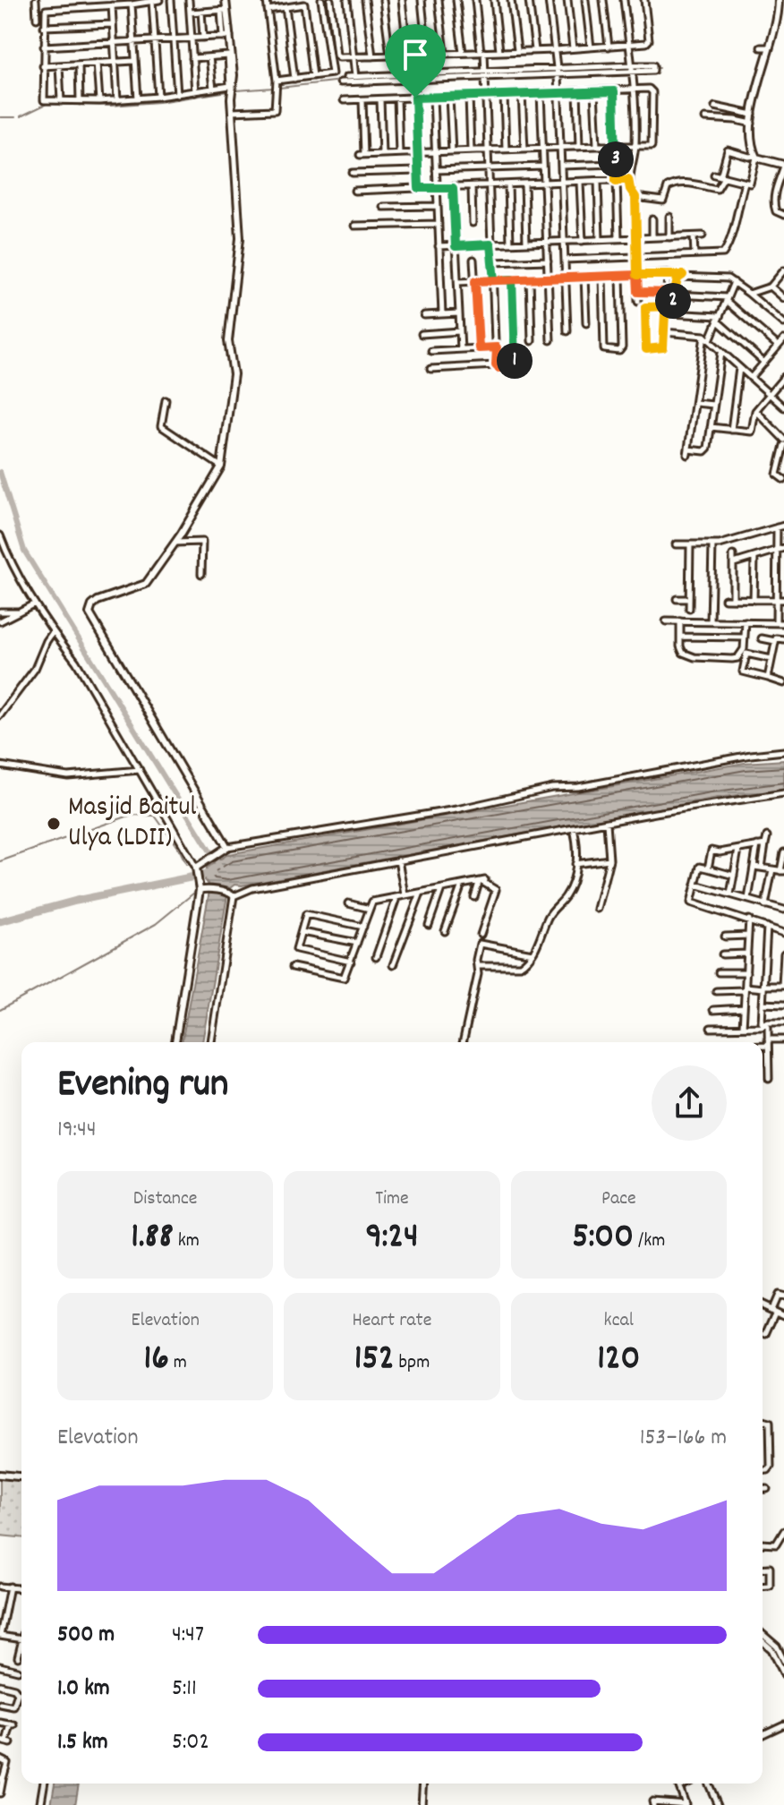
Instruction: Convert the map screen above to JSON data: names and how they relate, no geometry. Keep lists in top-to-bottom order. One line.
{"places":["Masjid Baitul Ulya (LDII)"],"page":{"pins":["3","2","1"],"heading":["Evening run","19:44"],"stats":[["Distance","1.88 km"],["Time","9:24"],["Pace","5:00 /km"],["Elevation","16 m"],["Heart rate","152 bpm"],["kcal","120"]],"chart":["Elevation","153–166 m"],"list":[{"name":"500 m","note":"4:47"},{"name":"1.0 km","note":"5:11"},{"name":"1.5 km","note":"5:02"}]}}
